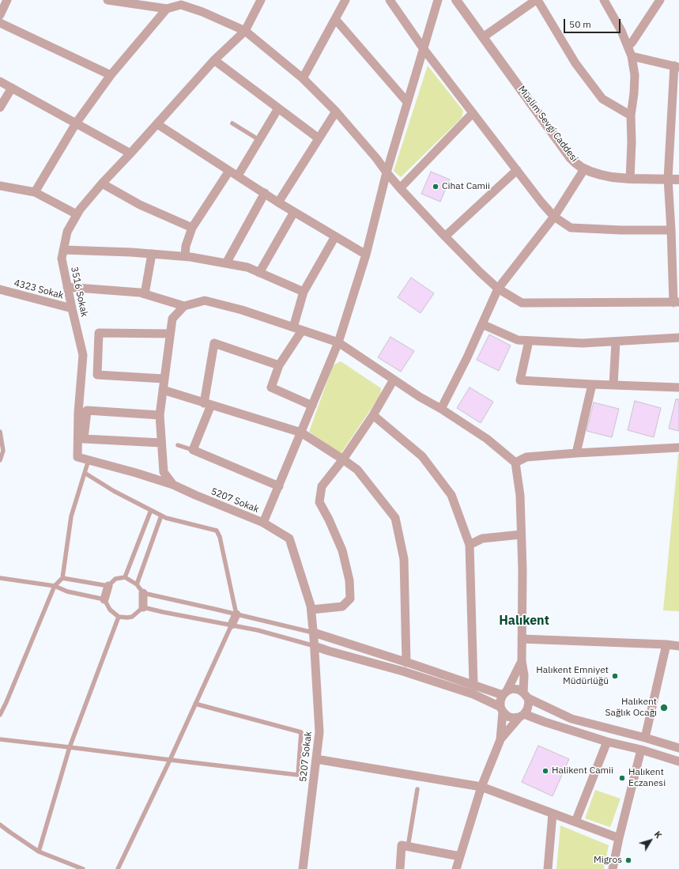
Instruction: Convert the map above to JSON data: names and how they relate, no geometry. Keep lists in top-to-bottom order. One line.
{"streets":{"street":["Müslim Sevgi Caddesi","4323 Sokak","3516 Sokak","5207 Sokak"]},"crossings":[["4323 Sokak","3516 Sokak"],["3516 Sokak","5207 Sokak"]],"districts":["Halıkent"],"places":["Cihat Camii","Halıkent Emniyet Müdürlüğü","Halıkent Sağlık Ocağı","Halikent Camii","Halıkent Eczanesi","Migros"],"scale_bar":"50 m","north":"top right"}
